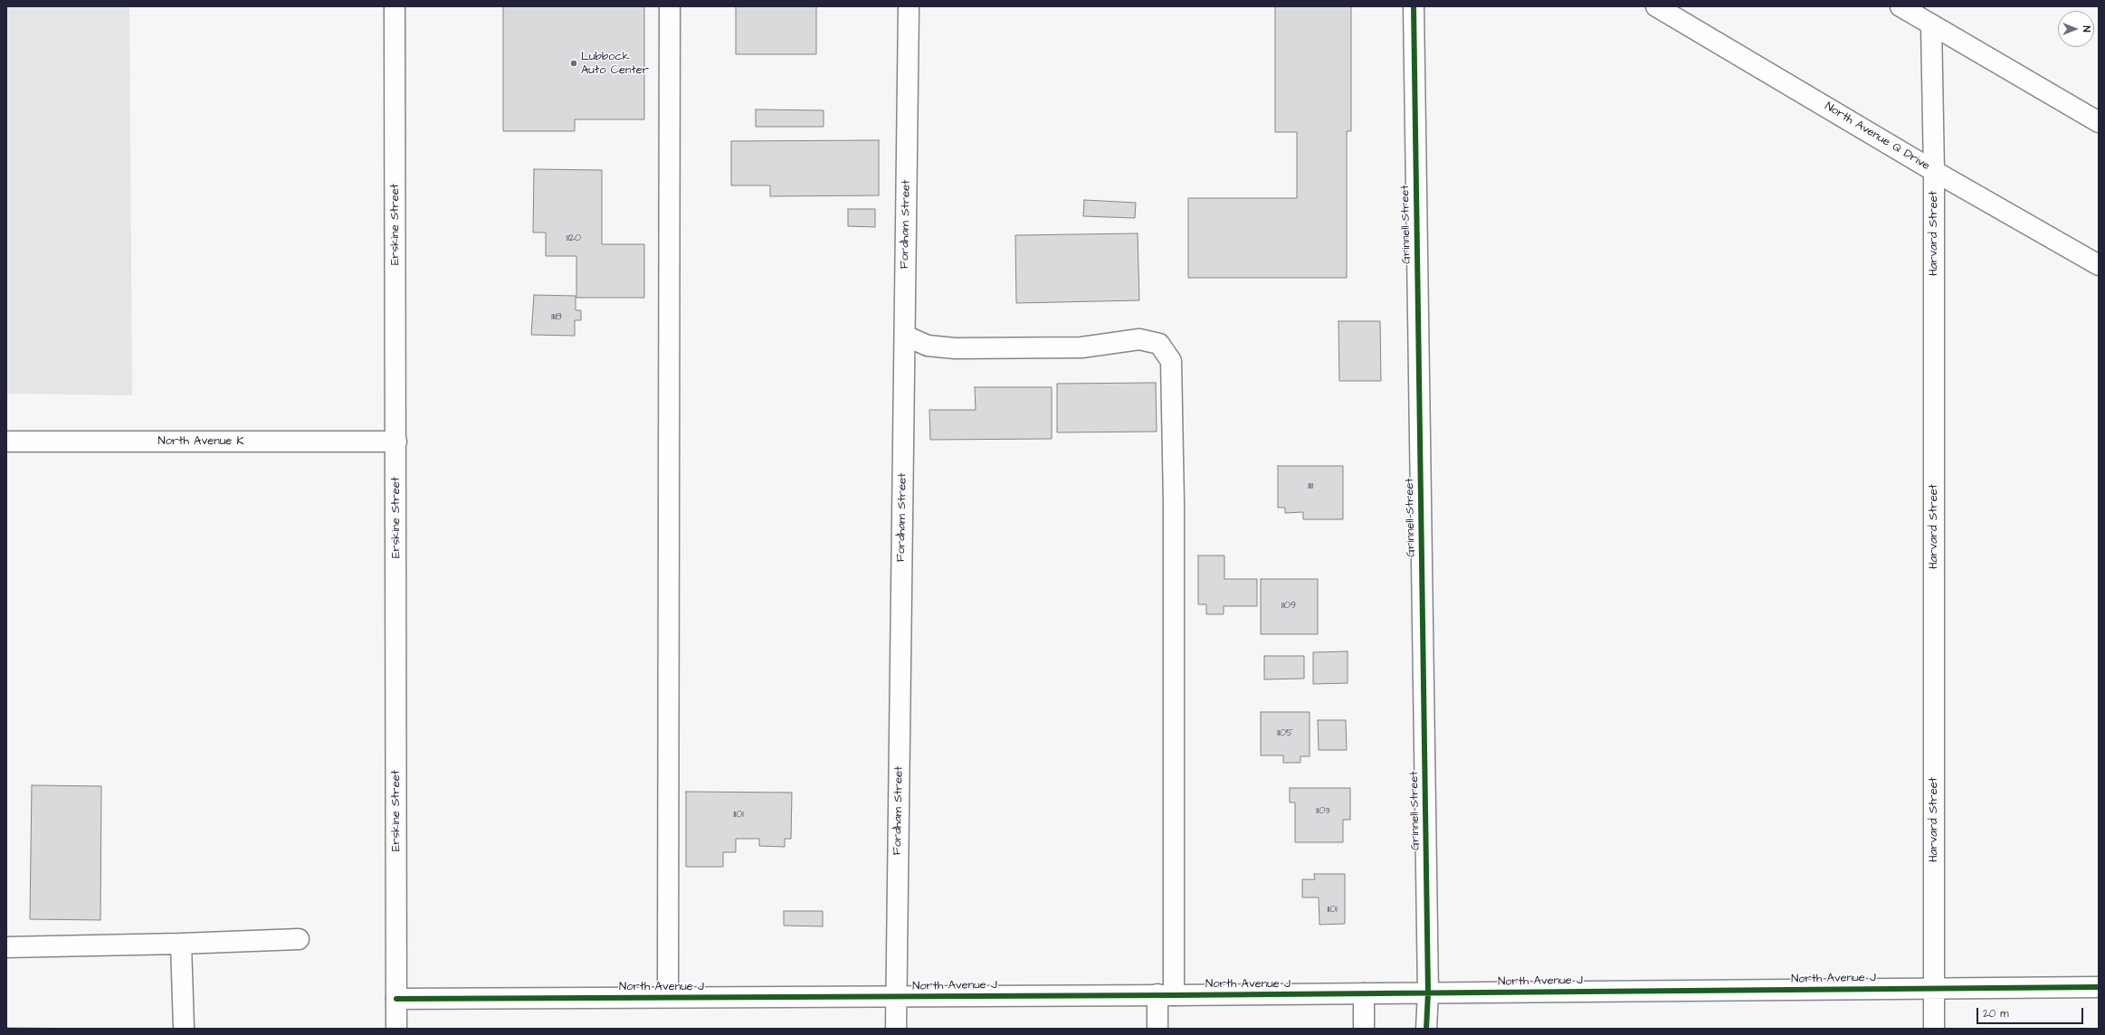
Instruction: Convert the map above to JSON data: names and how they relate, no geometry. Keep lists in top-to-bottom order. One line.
{"streets":{"street":["North Avenue Q Drive","Erskine Street","Fordham Street","Grinnell Street","Harvard Street","North Avenue K","North Avenue J"]},"crossings":[["North Avenue Q Drive","Harvard Street"],["Erskine Street","North Avenue K"],["Erskine Street","North Avenue J"],["Fordham Street","North Avenue J"],["Grinnell Street","North Avenue J"],["Harvard Street","North Avenue J"]],"places":["Lubbock Auto Center"],"house_numbers":["1120","1118","1111","1109","1105","1103","1101","1101"],"scale_bar":"20 m","north":"right"}
